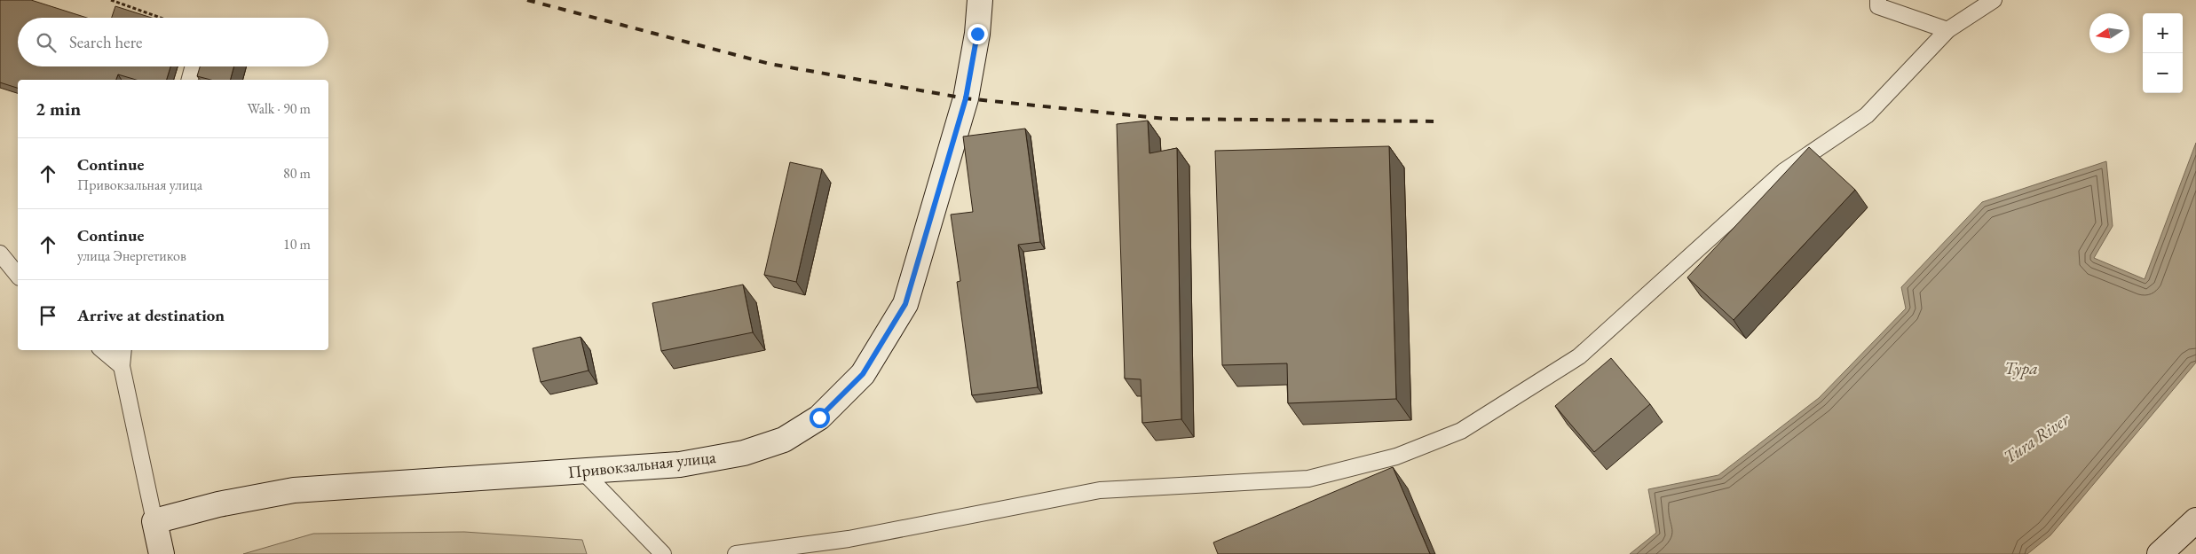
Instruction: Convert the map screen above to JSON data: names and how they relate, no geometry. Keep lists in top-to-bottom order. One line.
{"streets":{"street":["Привокзальная улица"]},"water":["Тура","Tura River"],"north":"left","page":{"map_buttons":["+","−"],"search":"Search here","heading":["2 min","Walk · 90 m"],"list":[["Continue","Привокзальная улица","80 m"],["Continue","улица Энергетиков","10 m"],"Arrive at destination"]}}
